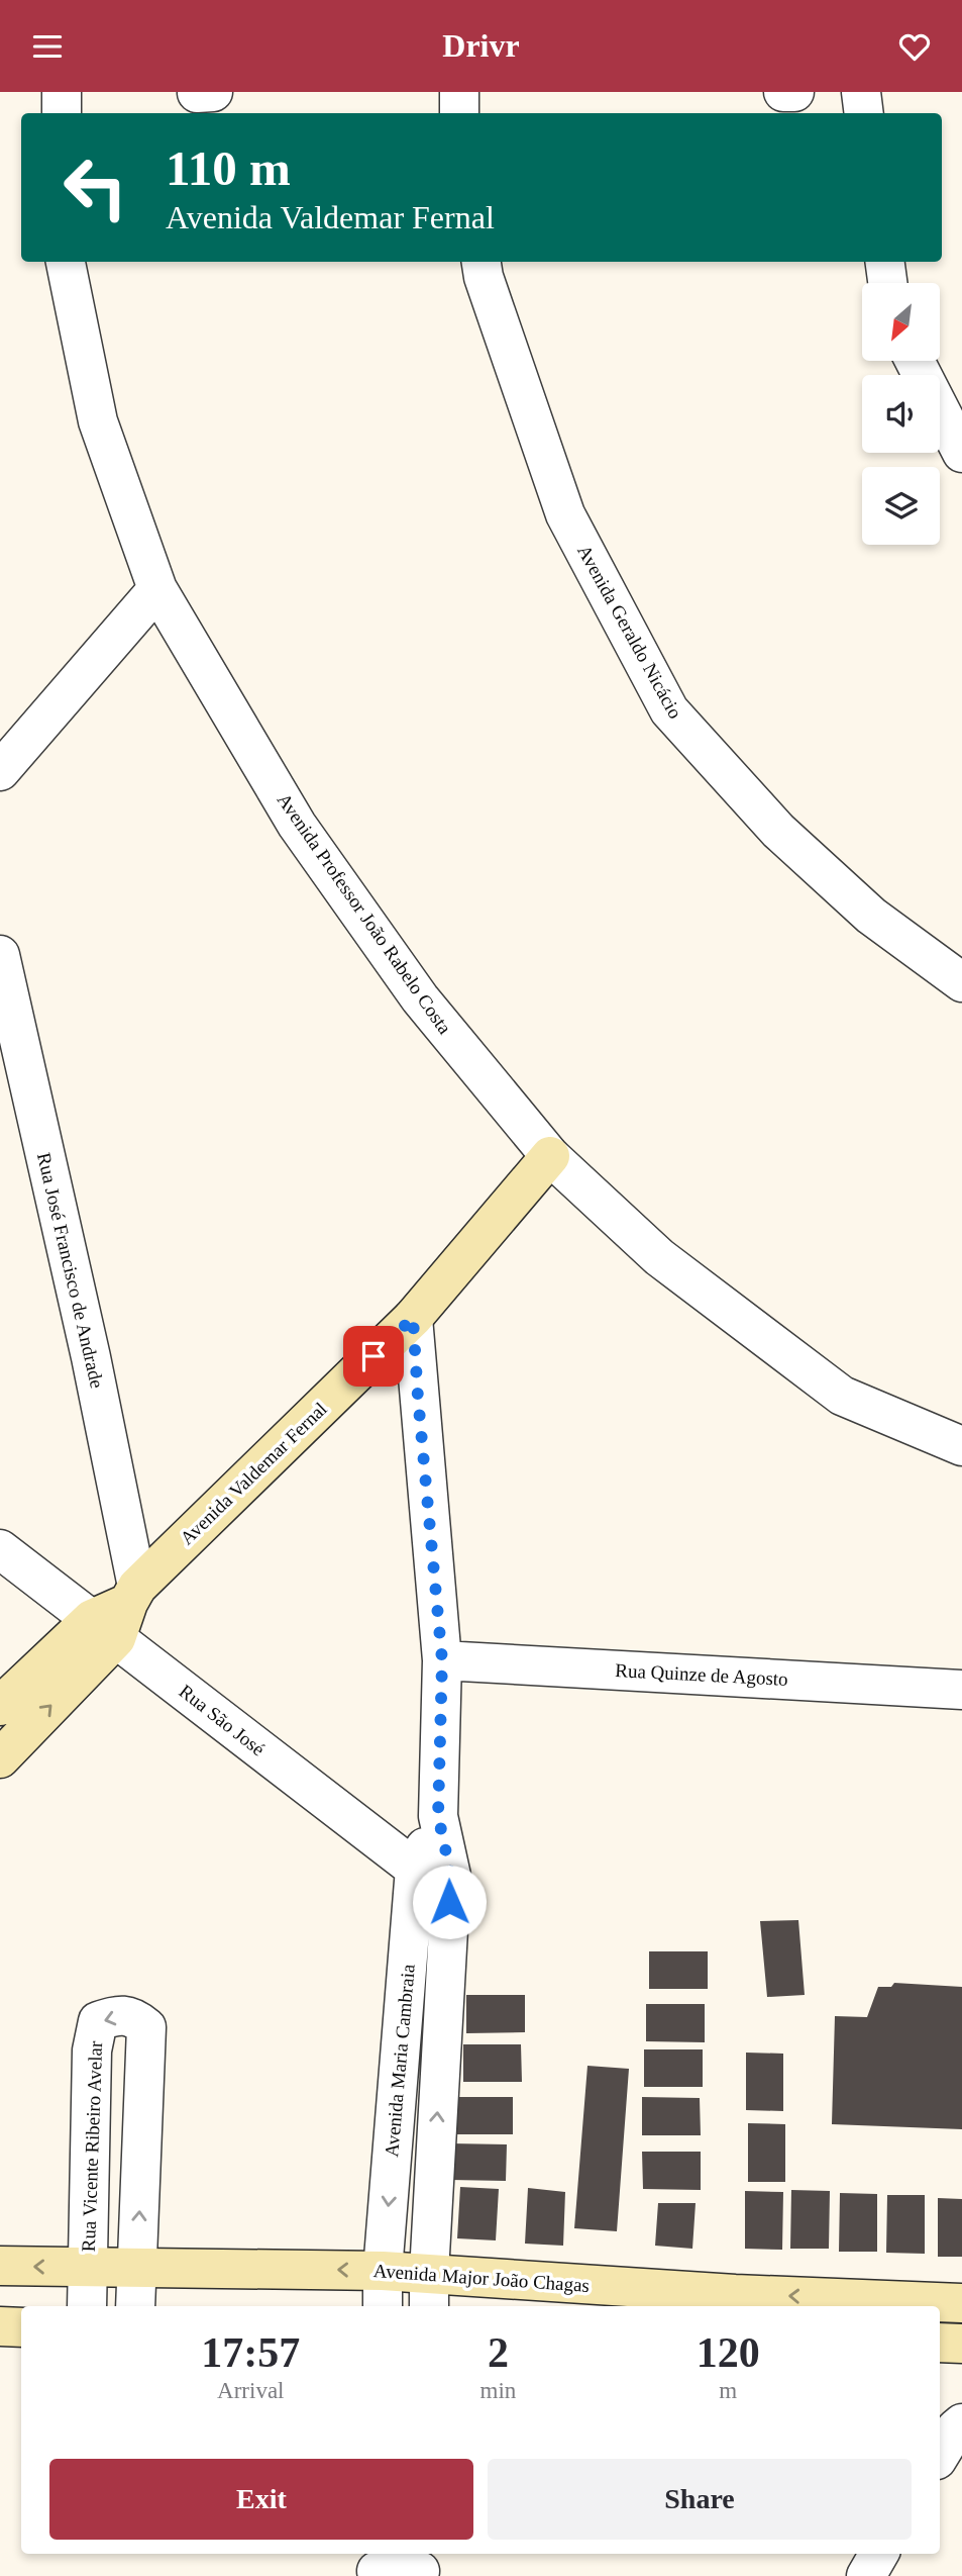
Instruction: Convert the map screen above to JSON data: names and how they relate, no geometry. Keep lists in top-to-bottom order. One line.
{"streets":{"street":["Avenida Geraldo Nicácio","Avenida Professor João Rabelo Costa","Rua José Francisco de Andrade","Avenida Valdemar Fernal","Rua Quinze de Agosto","Rua São José","Avenida Maria Cambraia","Rua Vicente Ribeiro Avelar","Avenida Major João Chagas"]},"crossings":[["Avenida Professor João Rabelo Costa","Avenida Valdemar Fernal"],["Rua José Francisco de Andrade","Avenida Valdemar Fernal"],["Rua José Francisco de Andrade","Rua São José"],["Avenida Valdemar Fernal","Rua São José"],["Avenida Valdemar Fernal","Avenida Maria Cambraia"],["Rua Quinze de Agosto","Avenida Maria Cambraia"],["Rua São José","Avenida Maria Cambraia"],["Avenida Maria Cambraia","Avenida Major João Chagas"],["Rua Vicente Ribeiro Avelar","Avenida Major João Chagas"]],"one_way":["Avenida Major João Chagas"],"north":"bottom left","page":{"header":"Drivr","turn":["110 m","Avenida Valdemar Fernal"],"eta":["17:57","Arrival","2","min","120","m"],"buttons":["Exit","Share"]}}
